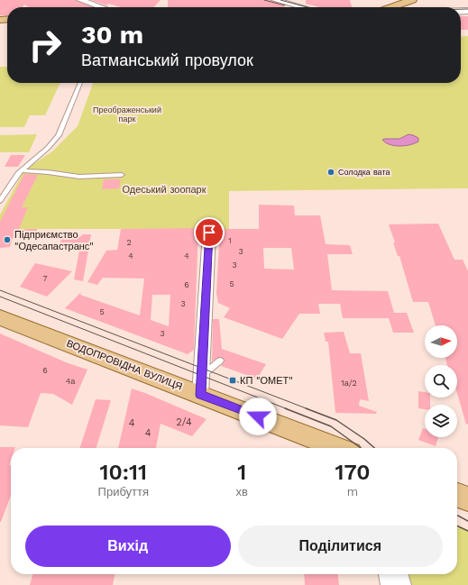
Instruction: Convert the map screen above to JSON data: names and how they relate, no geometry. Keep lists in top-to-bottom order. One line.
{"streets":{"main road":["ВОДОПРОВІДНА ВУЛИЦЯ"]},"parks":["Преображенський парк","Одеський зоопарк"],"places":{"other":["Солодка вата","Підприємство \"Одесапастранс\""],"transit":["КП \"ОМЕТ\""]},"house_numbers":["1","2","3","4","4","3","7","5","6","3","5","3","6","4а","1а/2","2/4","4","4"],"north":"right","page":{"turn":["30 m","Ватманський провулок"],"eta":["10:11","Прибуття","1","хв","170","m"],"buttons":["Вихід","Поділитися"]}}
